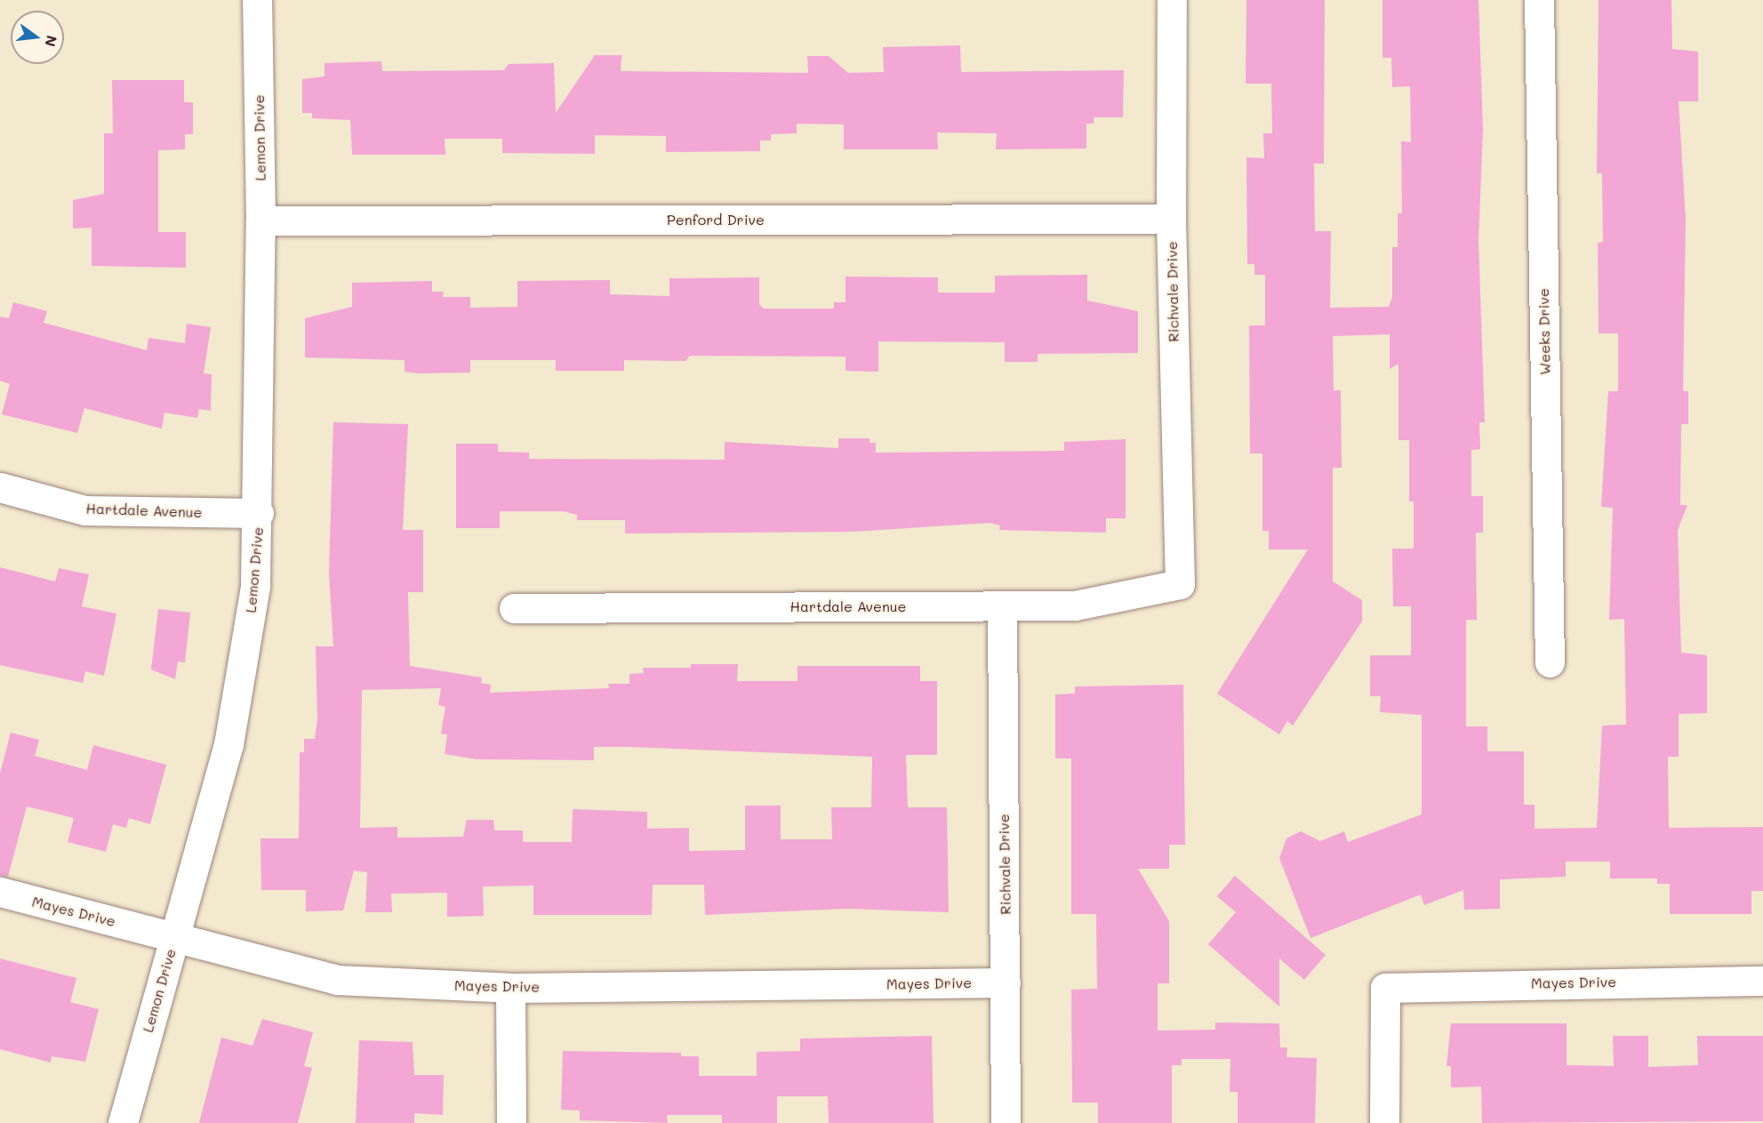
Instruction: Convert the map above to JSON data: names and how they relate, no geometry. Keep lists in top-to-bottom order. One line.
{"streets":{"street":["Lemon Drive","Penford Drive","Richvale Drive","Weeks Drive","Hartdale Avenue","Mayes Drive"]},"crossings":[["Lemon Drive","Penford Drive"],["Lemon Drive","Hartdale Avenue"],["Lemon Drive","Mayes Drive"],["Penford Drive","Richvale Drive"],["Richvale Drive","Hartdale Avenue"],["Richvale Drive","Mayes Drive"]],"north":"right"}
